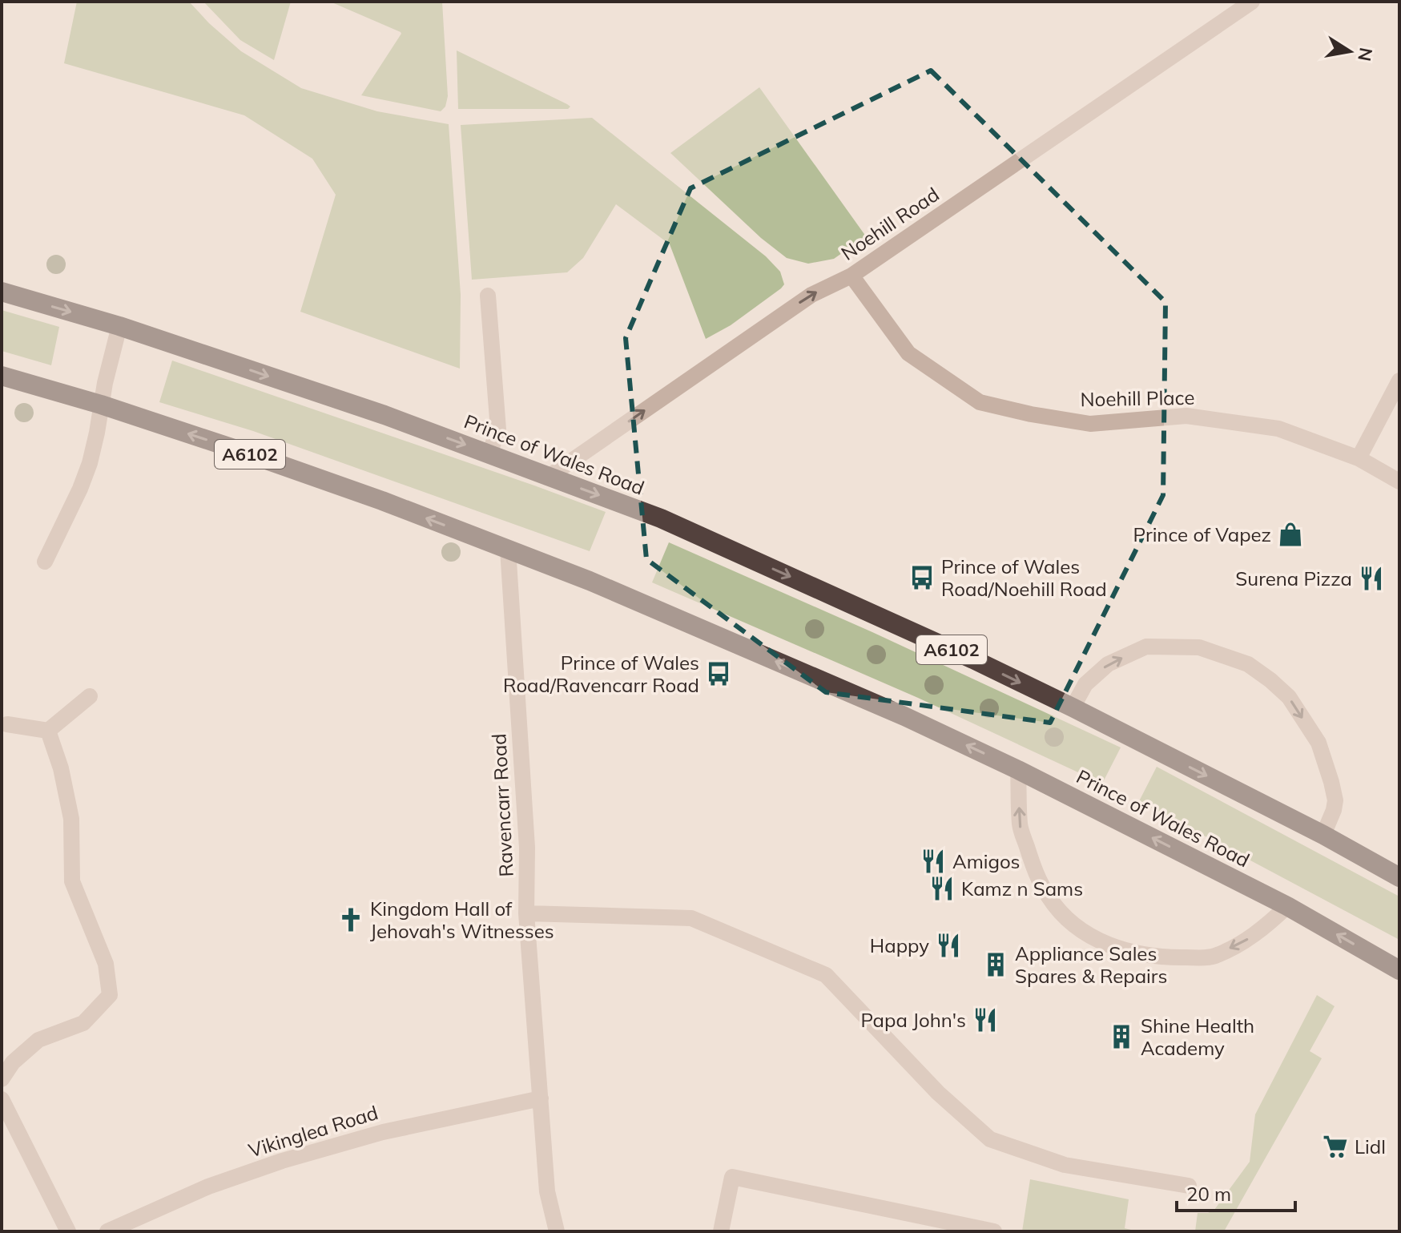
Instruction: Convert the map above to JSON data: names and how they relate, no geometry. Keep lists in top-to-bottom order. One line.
{"streets":{"highway":["A6102","Prince of Wales Road"],"street":["Noehill Road","Noehill Place","Ravencarr Road","Vikinglea Road"]},"crossings":[["Noehill Road","Noehill Place"],["Noehill Road","Prince of Wales Road"],["Prince of Wales Road","Ravencarr Road"],["Ravencarr Road","Vikinglea Road"]],"one_way":["Noehill Road"],"places":{"shop":["Prince of Vapez"],"bus stop":["Prince of Wales Road/Noehill Road","Prince of Wales Road/Ravencarr Road"],"restaurant":["Surena Pizza","Amigos","Kamz n Sams","Happy","Papa John's"],"church":["Kingdom Hall of Jehovah's Witnesses"],"building":["Appliance Sales Spares & Repairs","Shine Health Academy"],"supermarket":["Lidl"]},"scale_bar":"20 m","north":"right"}
